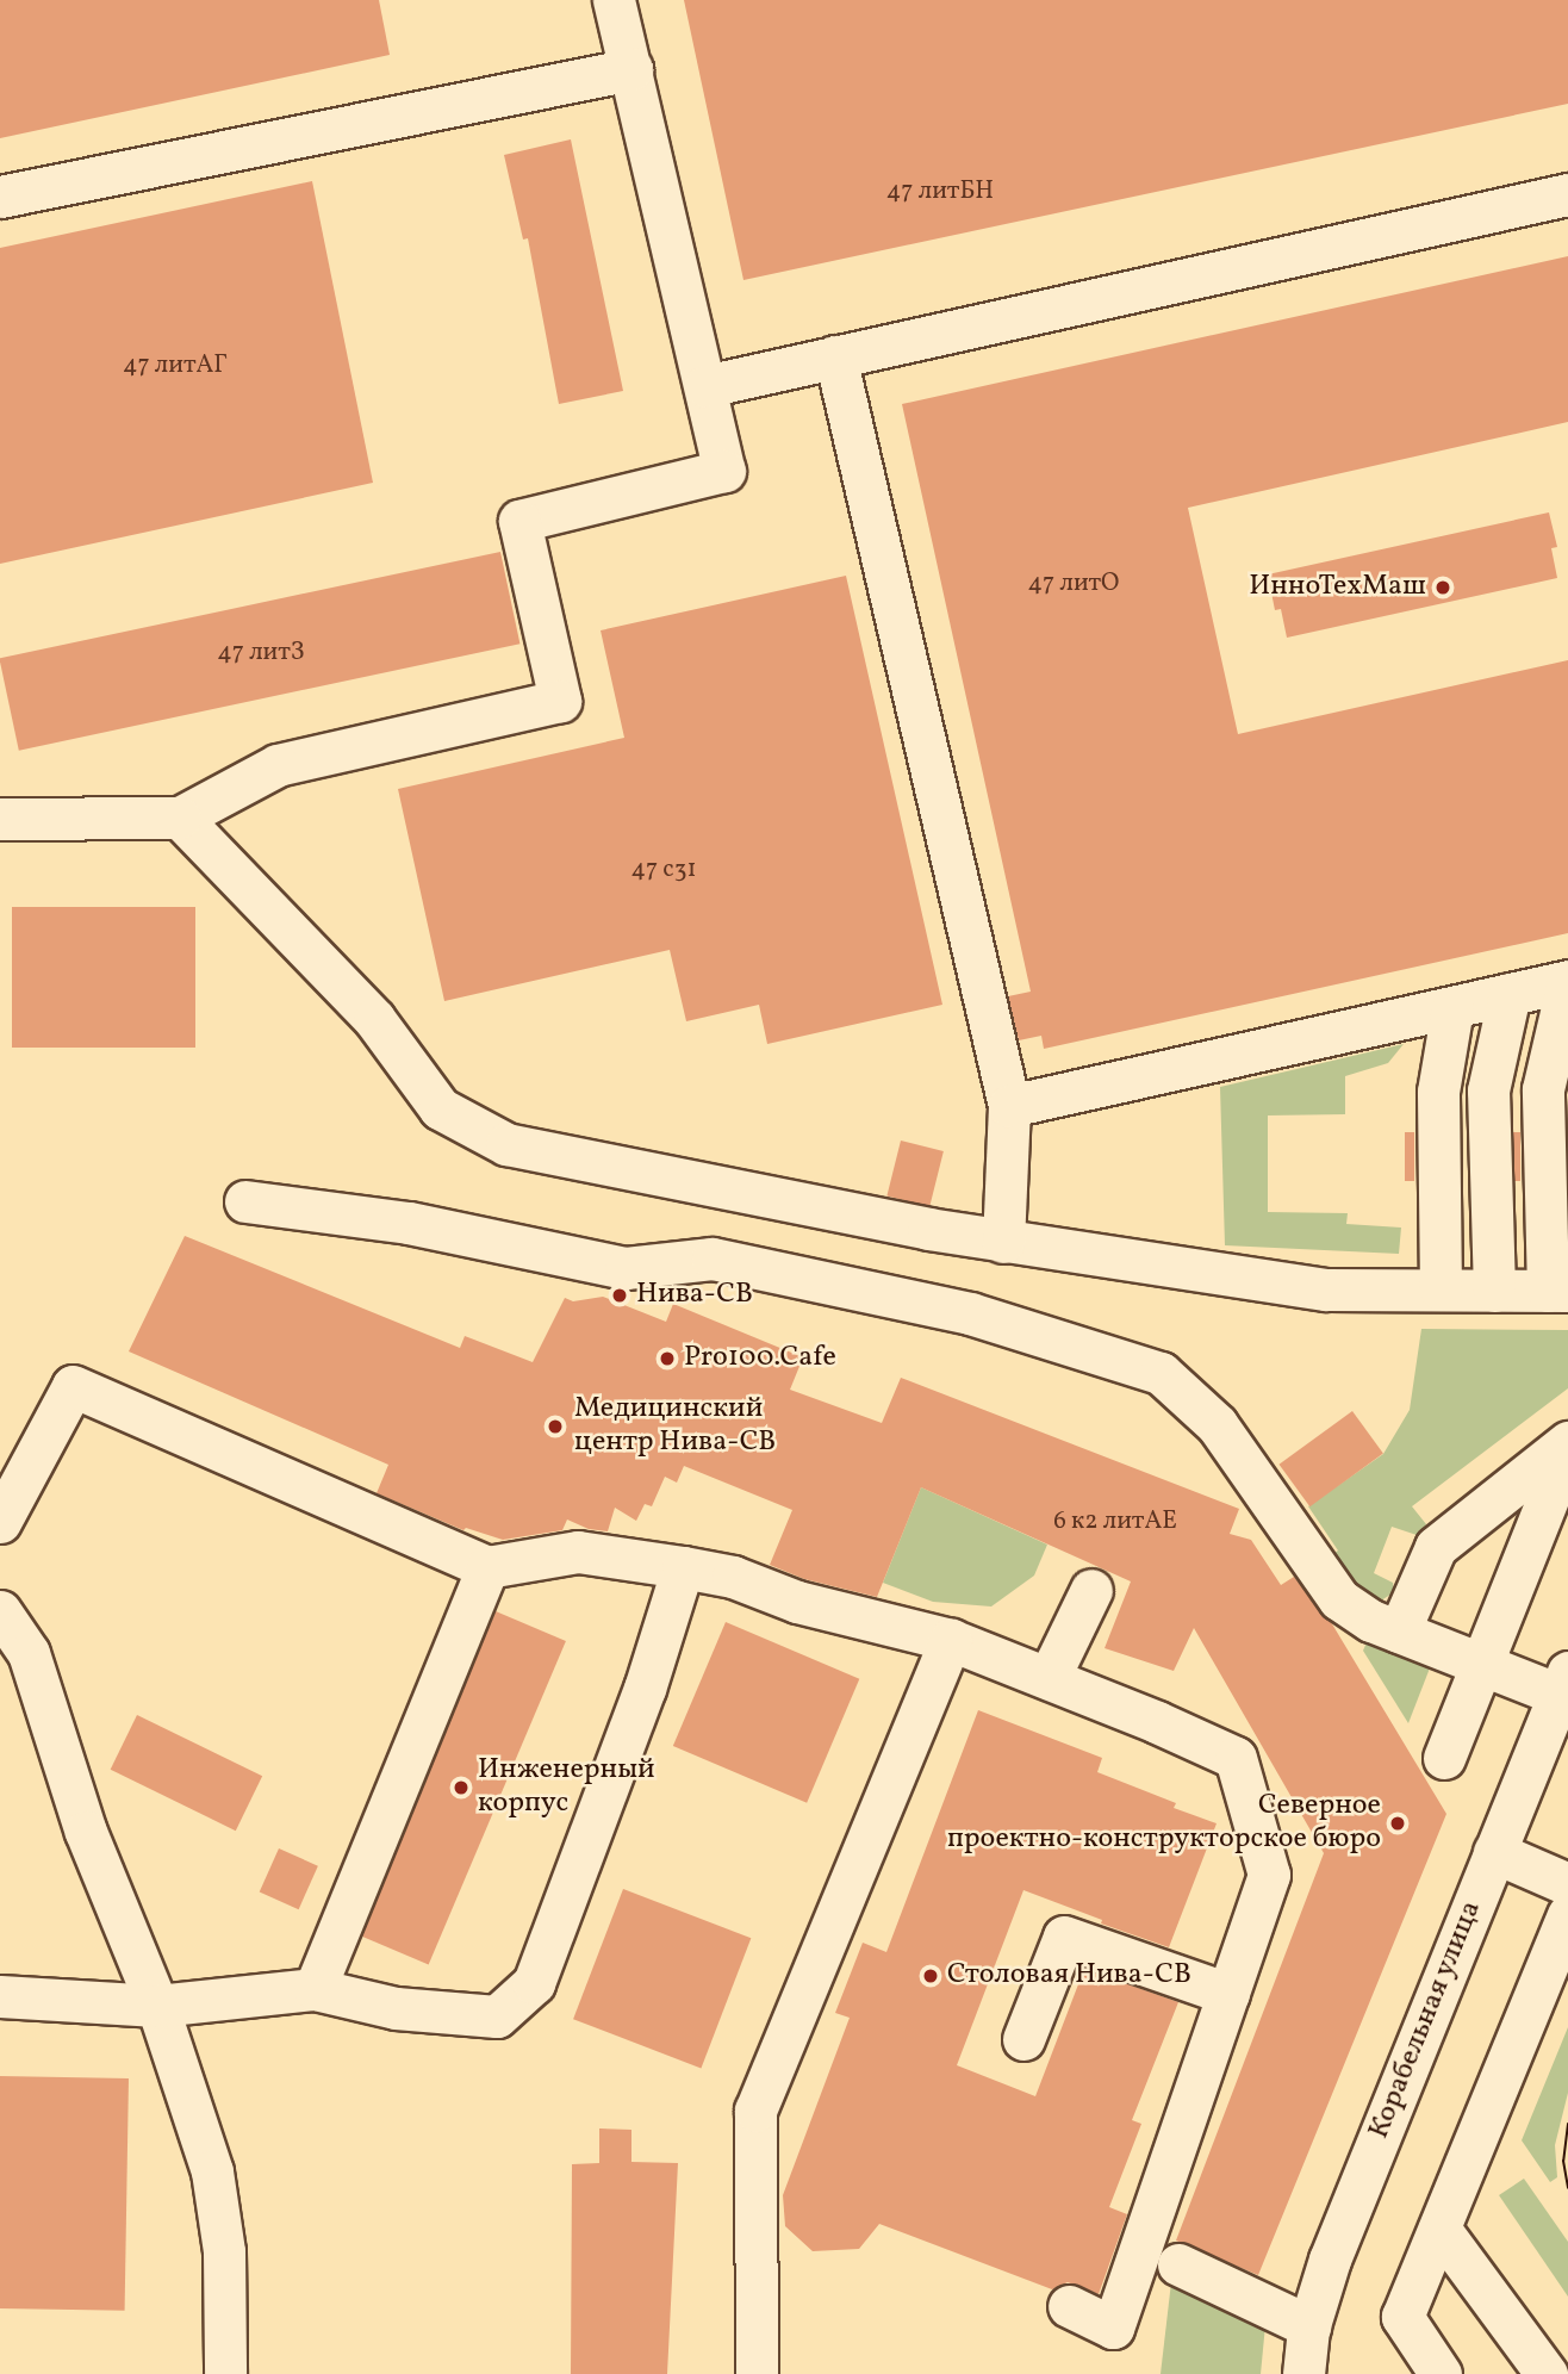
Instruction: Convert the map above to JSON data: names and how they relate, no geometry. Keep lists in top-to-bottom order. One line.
{"streets":{"street":["Корабельная улица"]},"places":["ИнноТехМаш","Нива-СВ","Pro100.Cafe","Медицинский центр Нива-СВ","Инженерный корпус","Северное проектно-конструкторское бюро","Столовая Нива-СВ"],"house_numbers":["47 литБН","47 литАГ","47 литО","47 литЗ","47 с31","6 к2 литАЕ"]}
